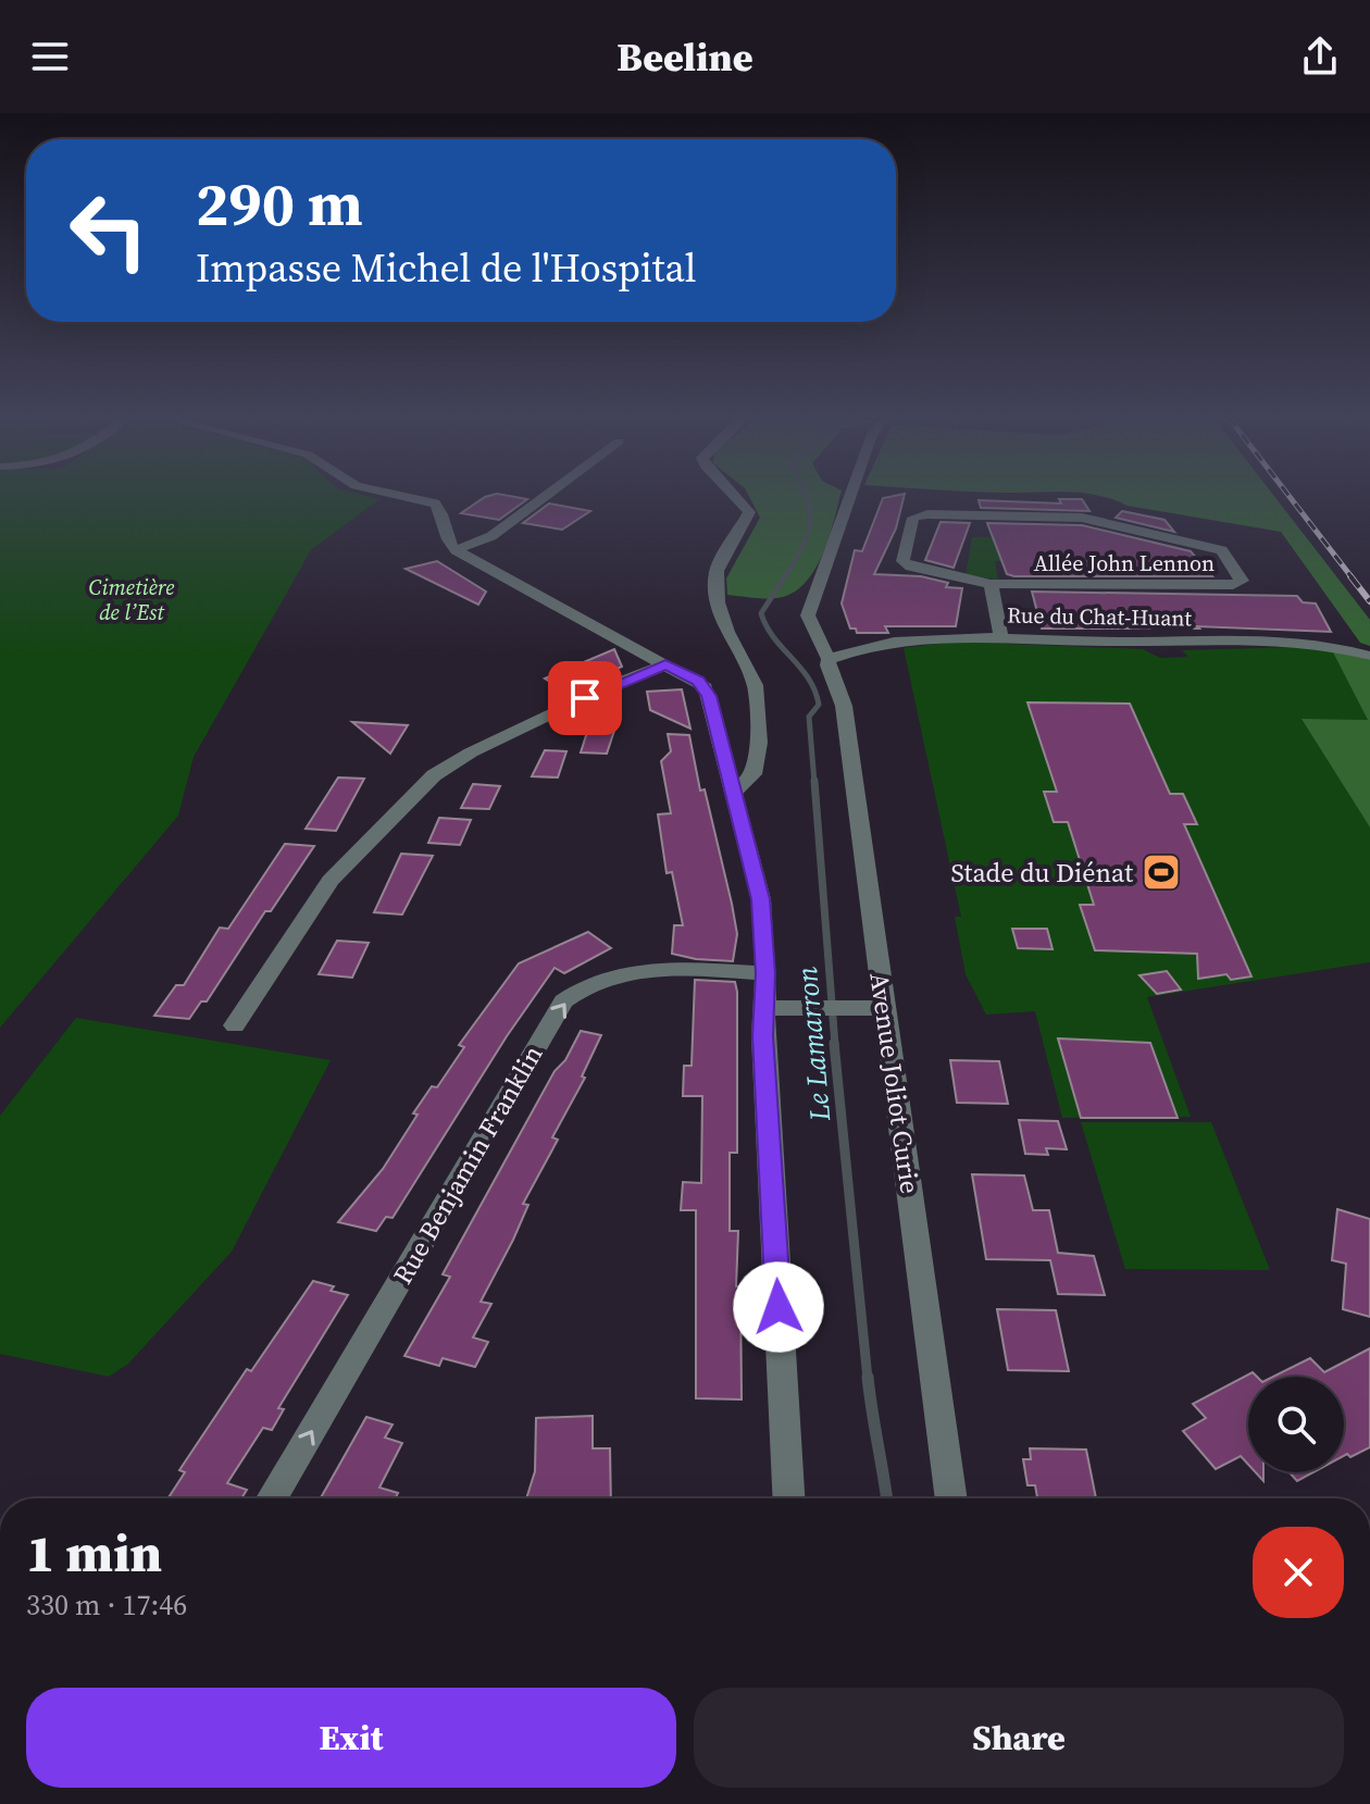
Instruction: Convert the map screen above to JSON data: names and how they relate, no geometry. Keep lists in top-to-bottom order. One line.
{"streets":{"street":["Allée John Lennon","Rue du Chat-Huant","Avenue Joliot Curie","Rue Benjamin Franklin"]},"crossings":[["Rue du Chat-Huant","Avenue Joliot Curie"]],"one_way":["Rue Benjamin Franklin"],"water":["Le Lamarron"],"parks":["Cimetière de l’Est"],"places":{"sports":["Stade du Diénat"]},"page":{"header":"Beeline","turn":["290 m","Impasse Michel de l'Hospital"],"heading":["1 min","330 m · 17:46"],"buttons":["Exit","Share"]}}
